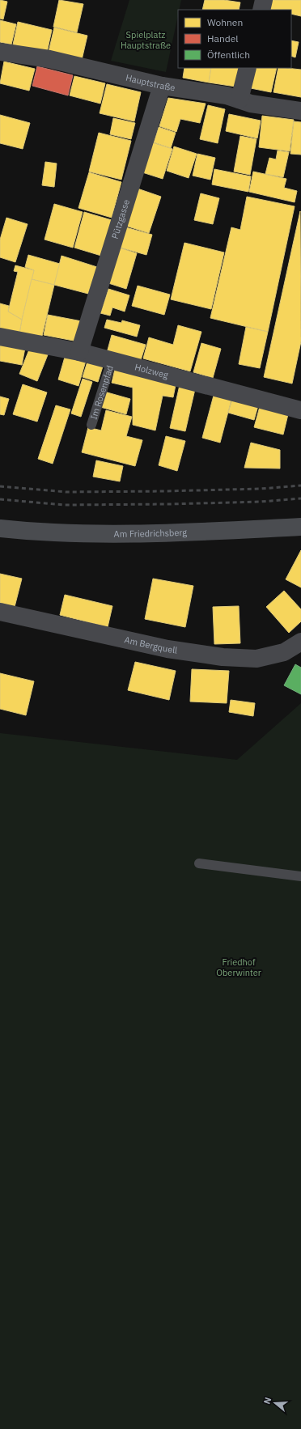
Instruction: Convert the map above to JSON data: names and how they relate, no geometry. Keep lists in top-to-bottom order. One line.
{"streets":{"street":["Hauptstraße","Pützgasse","Holzweg","Am Friedrichsberg","Am Bergquell"],"lane":["Im Rosenpfad"]},"crossings":[["Hauptstraße","Pützgasse"],["Pützgasse","Holzweg"],["Holzweg","Im Rosenpfad"]],"parks":["Spielplatz Hauptstraße","Friedhof Oberwinter"],"legend":["Wohnen","Handel","Öffentlich"],"north":"left"}
